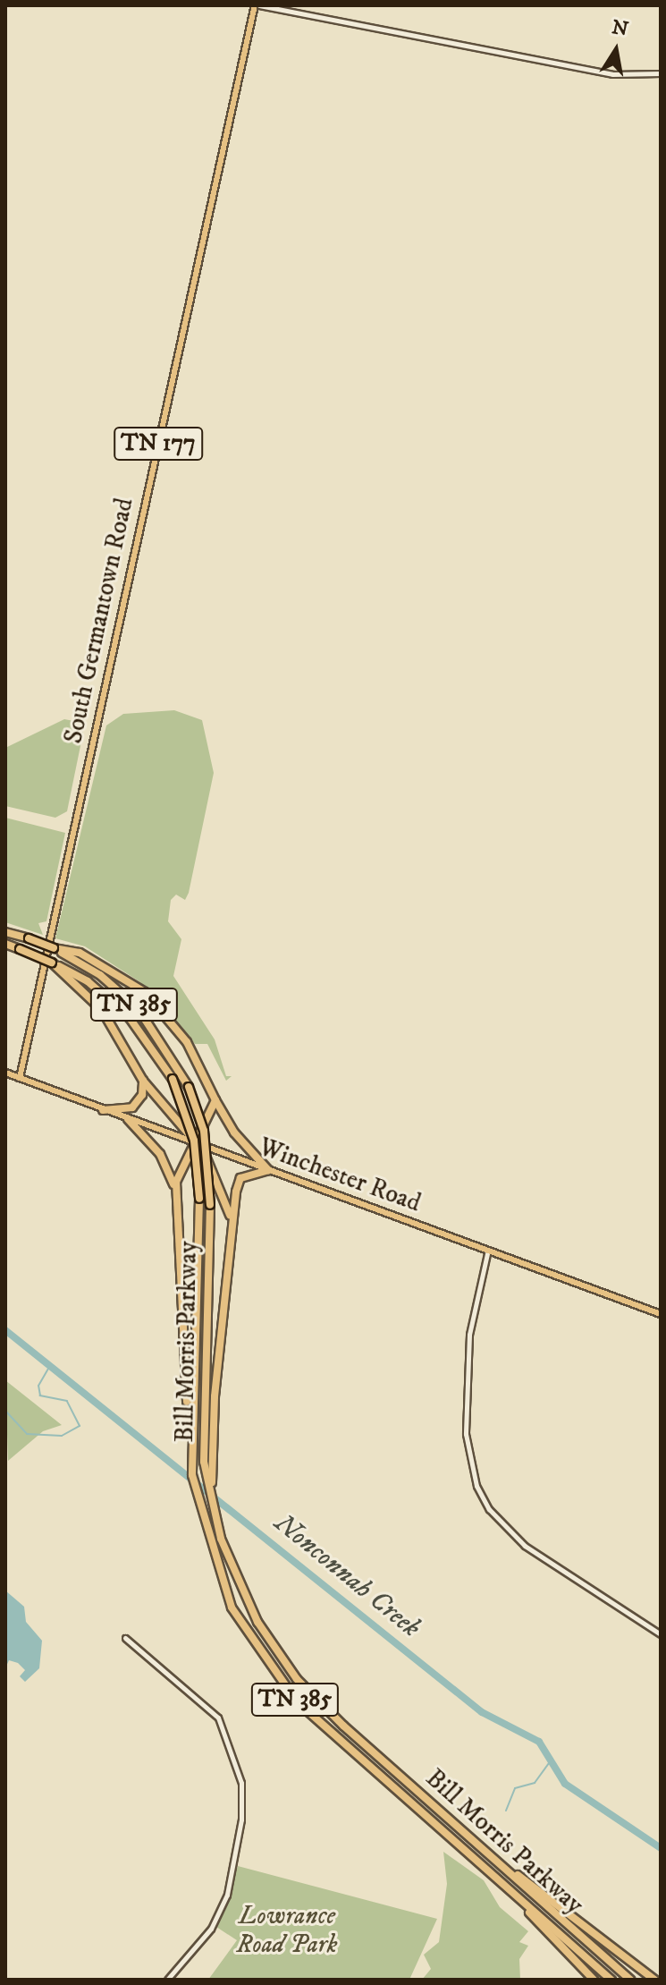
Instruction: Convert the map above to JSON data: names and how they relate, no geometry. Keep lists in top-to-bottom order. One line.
{"streets":{"highway":["TN 385","Bill Morris Parkway"],"main road":["TN 177","South Germantown Road","Winchester Road"]},"crossings":[["South Germantown Road","Winchester Road"]],"water":["Nonconnah Creek"],"parks":["Lowrance Road Park"],"north":"top"}
